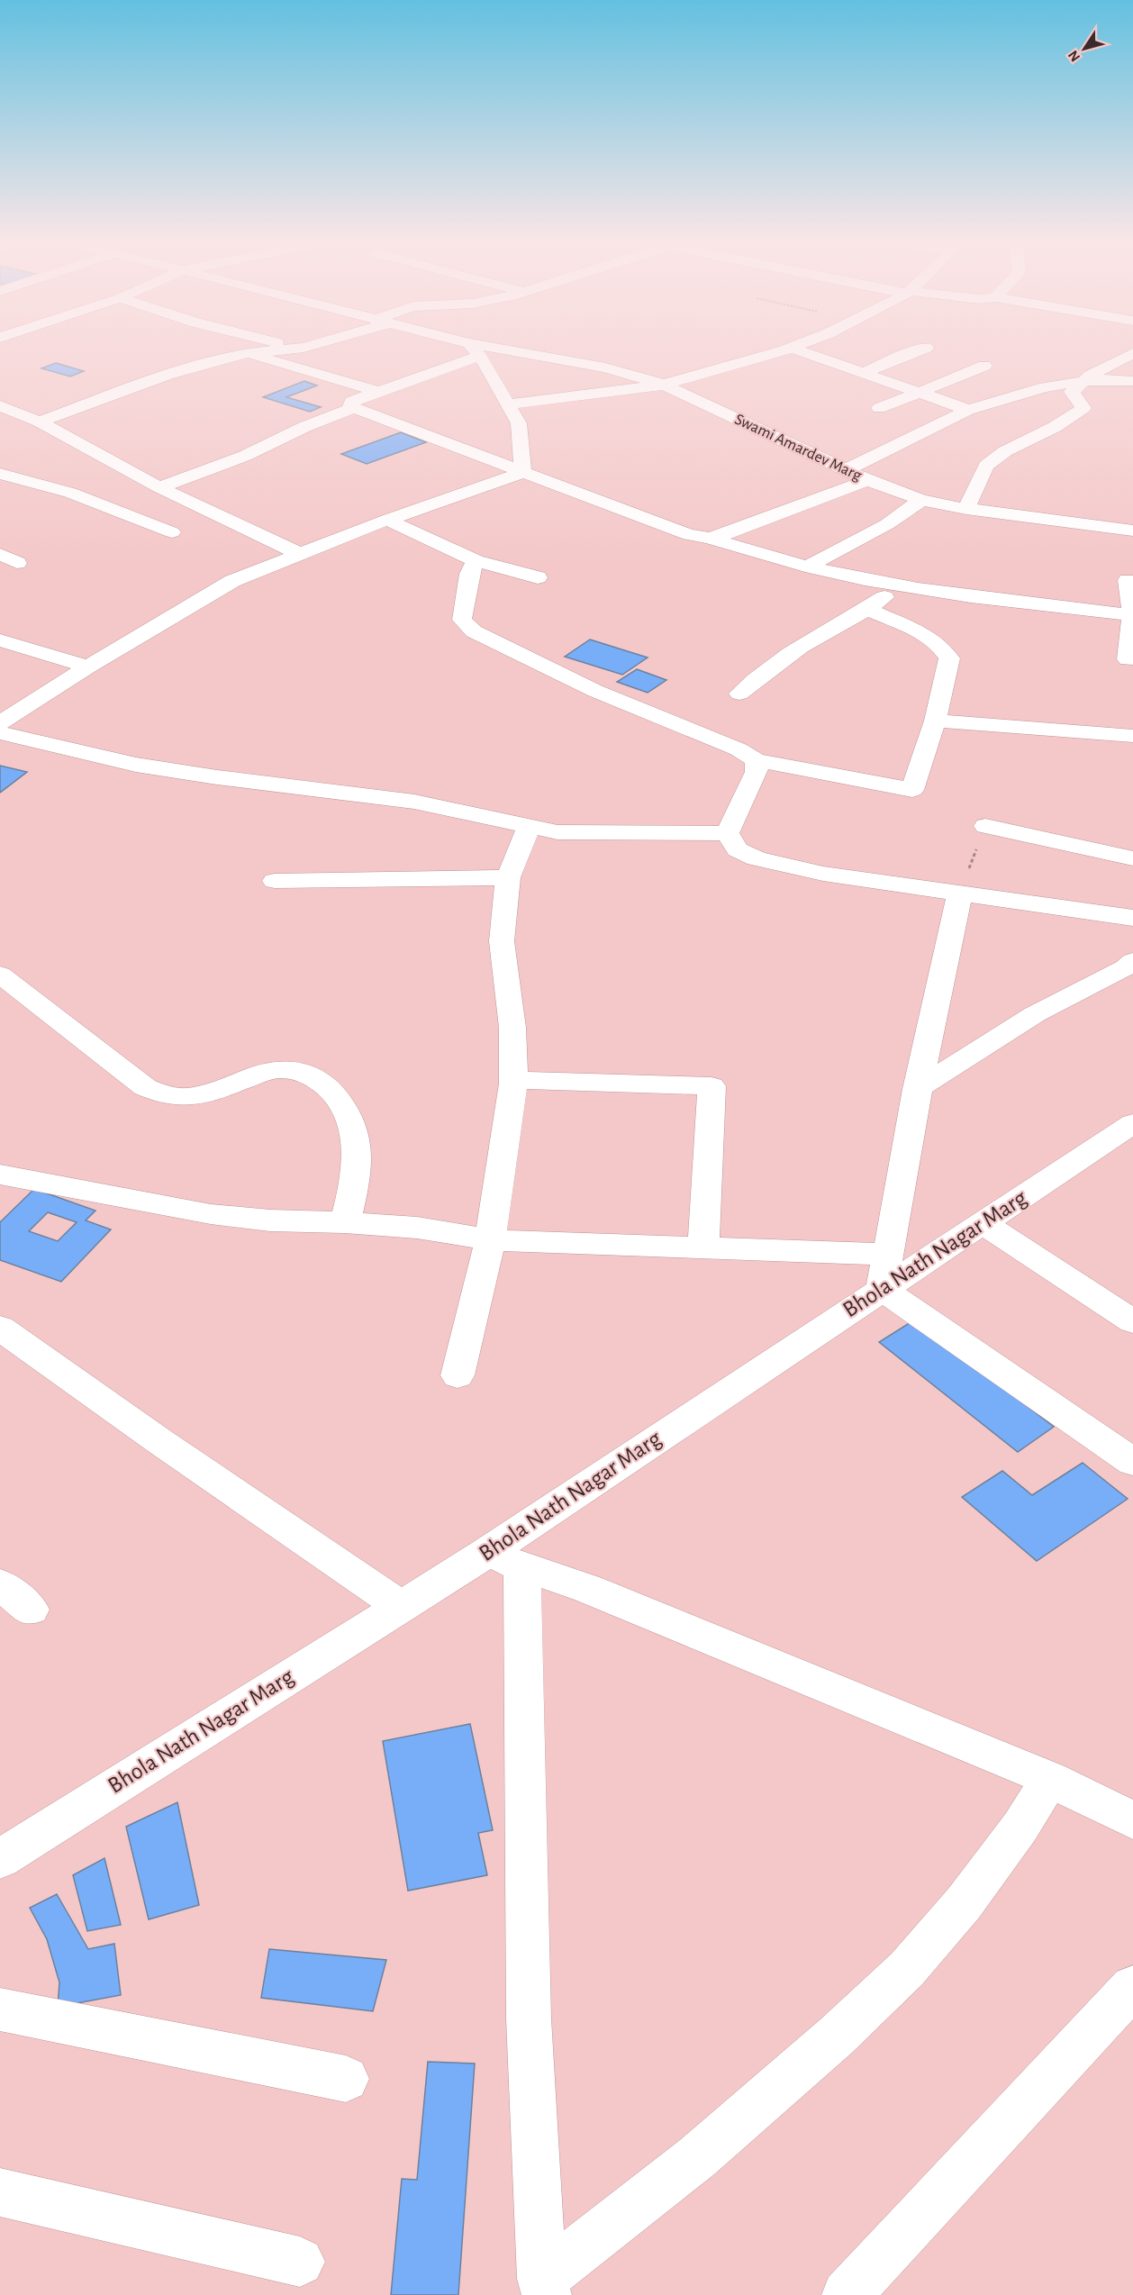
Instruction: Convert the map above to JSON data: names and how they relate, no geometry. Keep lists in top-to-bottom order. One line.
{"streets":{"street":["Swami Amardev Marg","Bhola Nath Nagar Marg"]},"north":"bottom left"}
